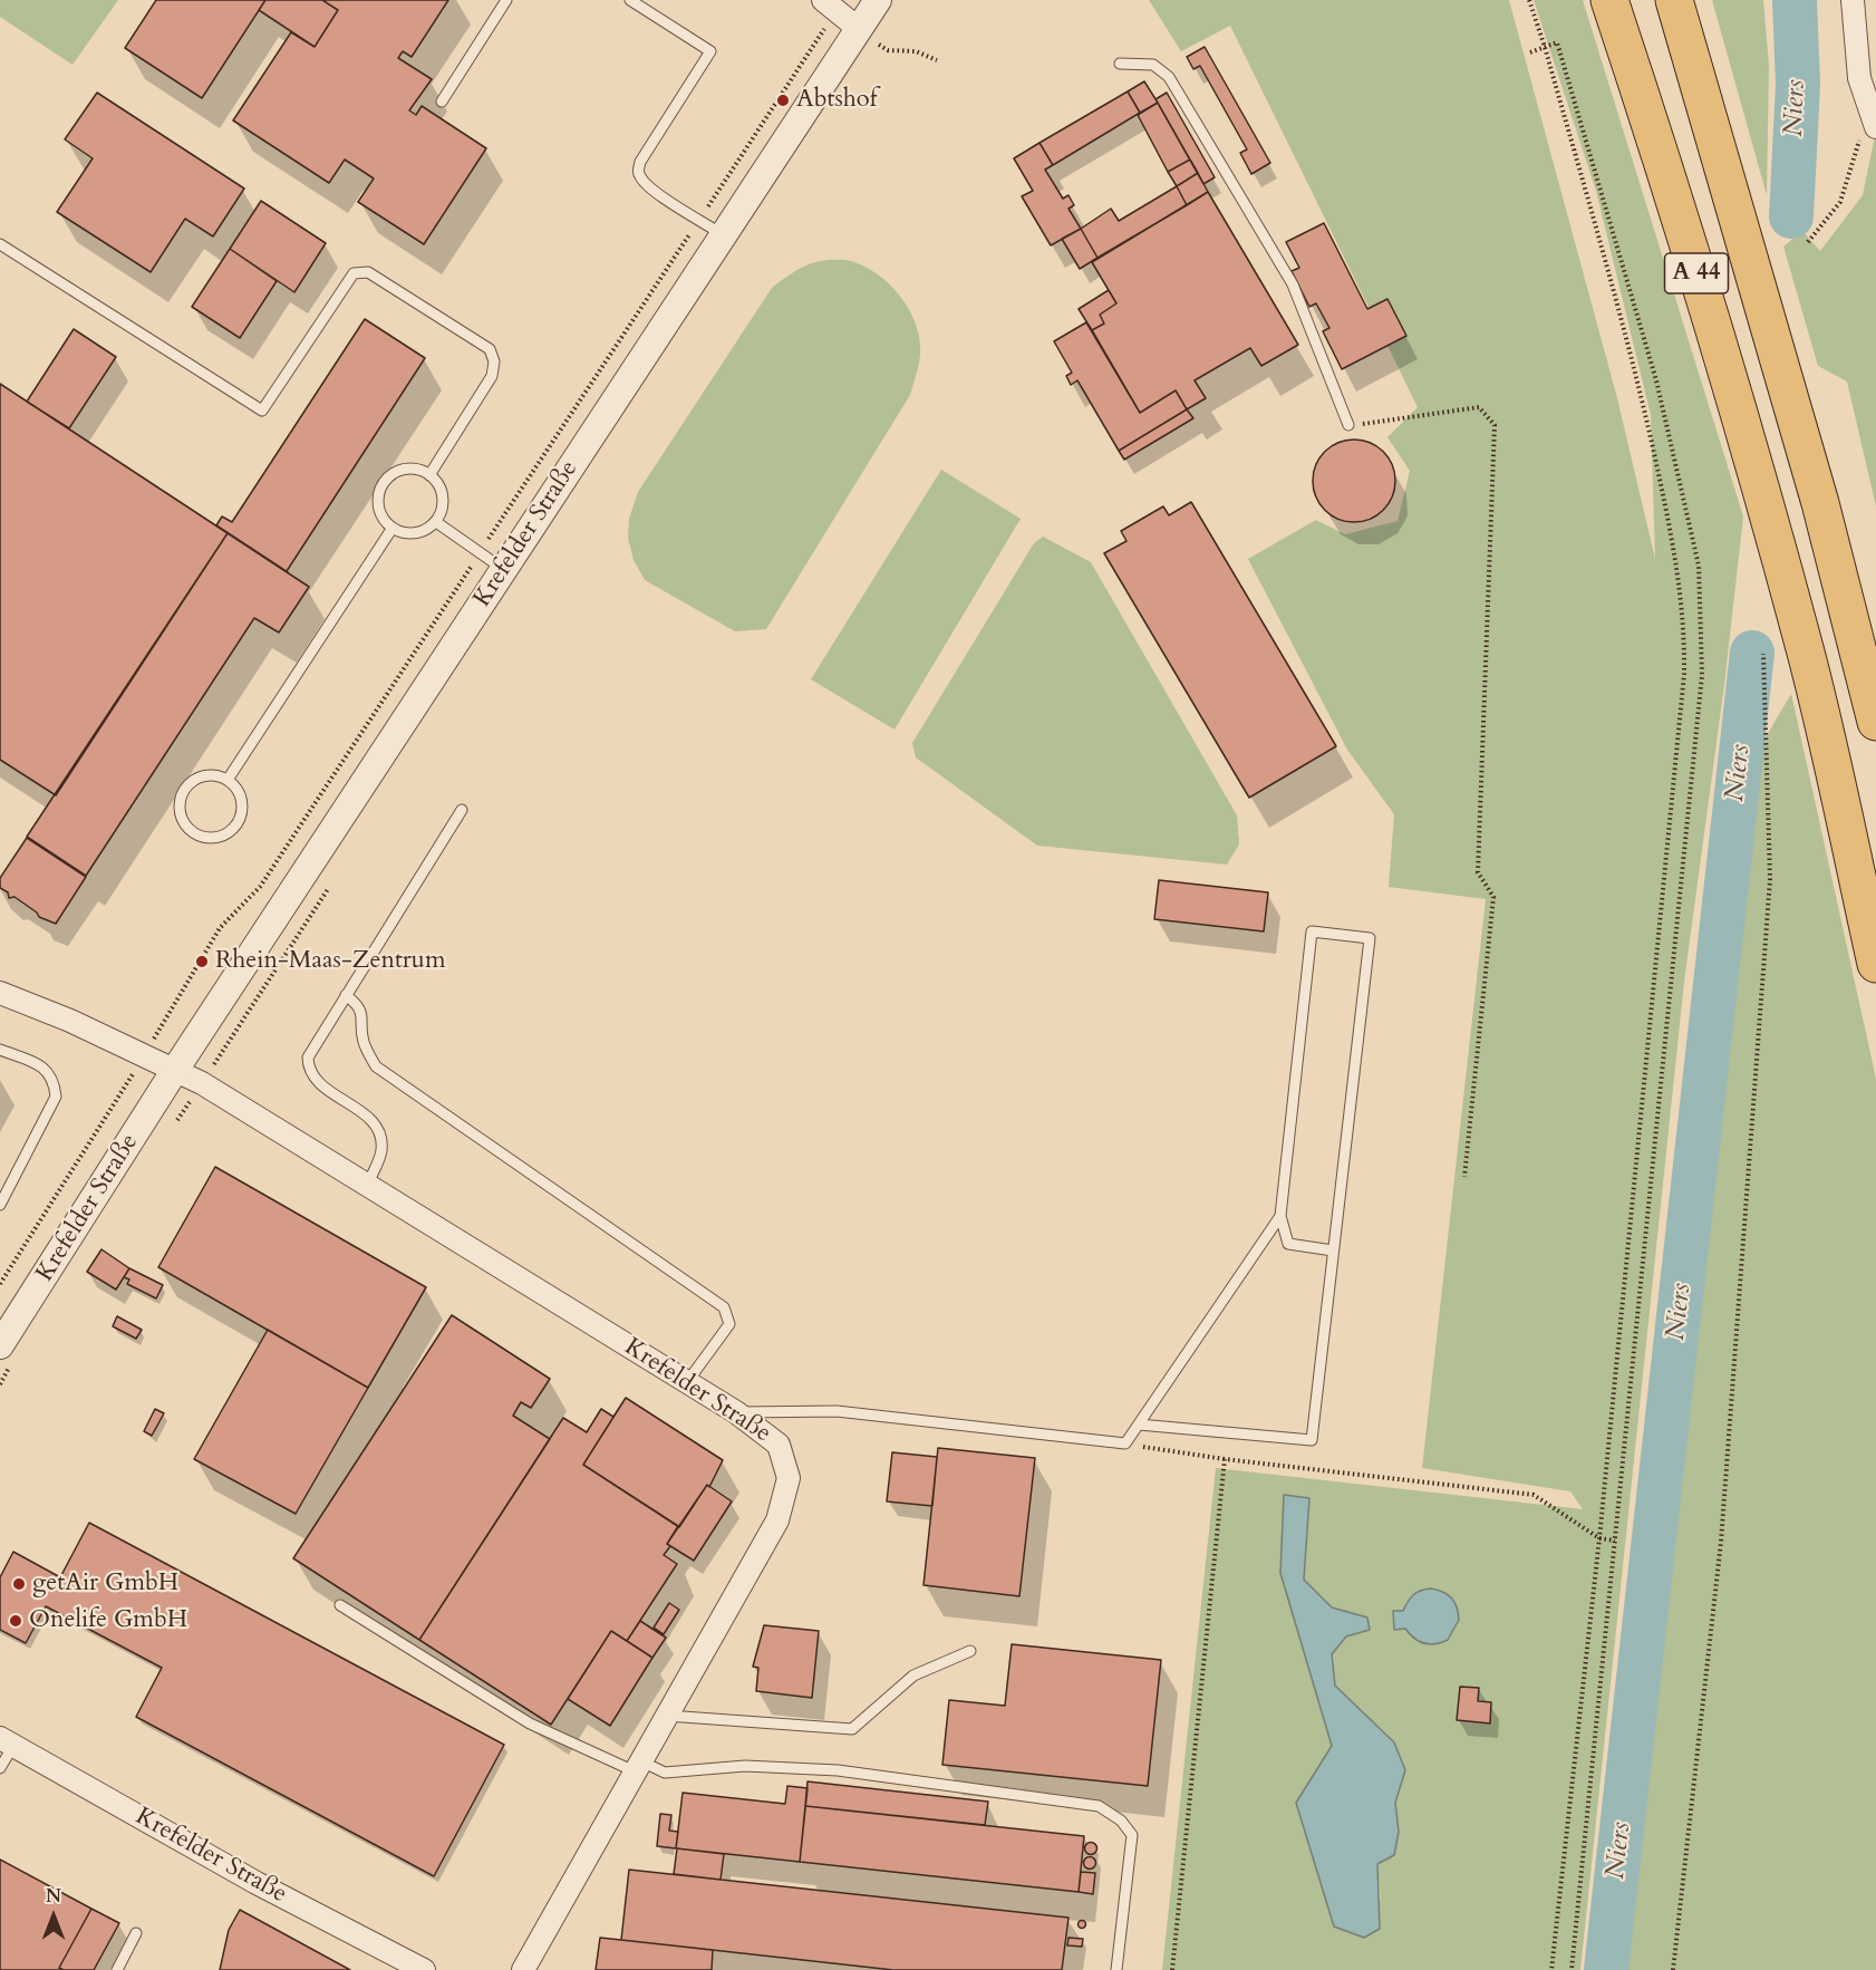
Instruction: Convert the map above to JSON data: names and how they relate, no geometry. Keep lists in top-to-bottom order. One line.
{"streets":{"highway":["A 44"],"street":["Krefelder Straße"]},"water":["Niers"],"places":["Abtshof","Rhein-Maas-Zentrum","getAir GmbH","Onelife GmbH"],"north":"top"}
